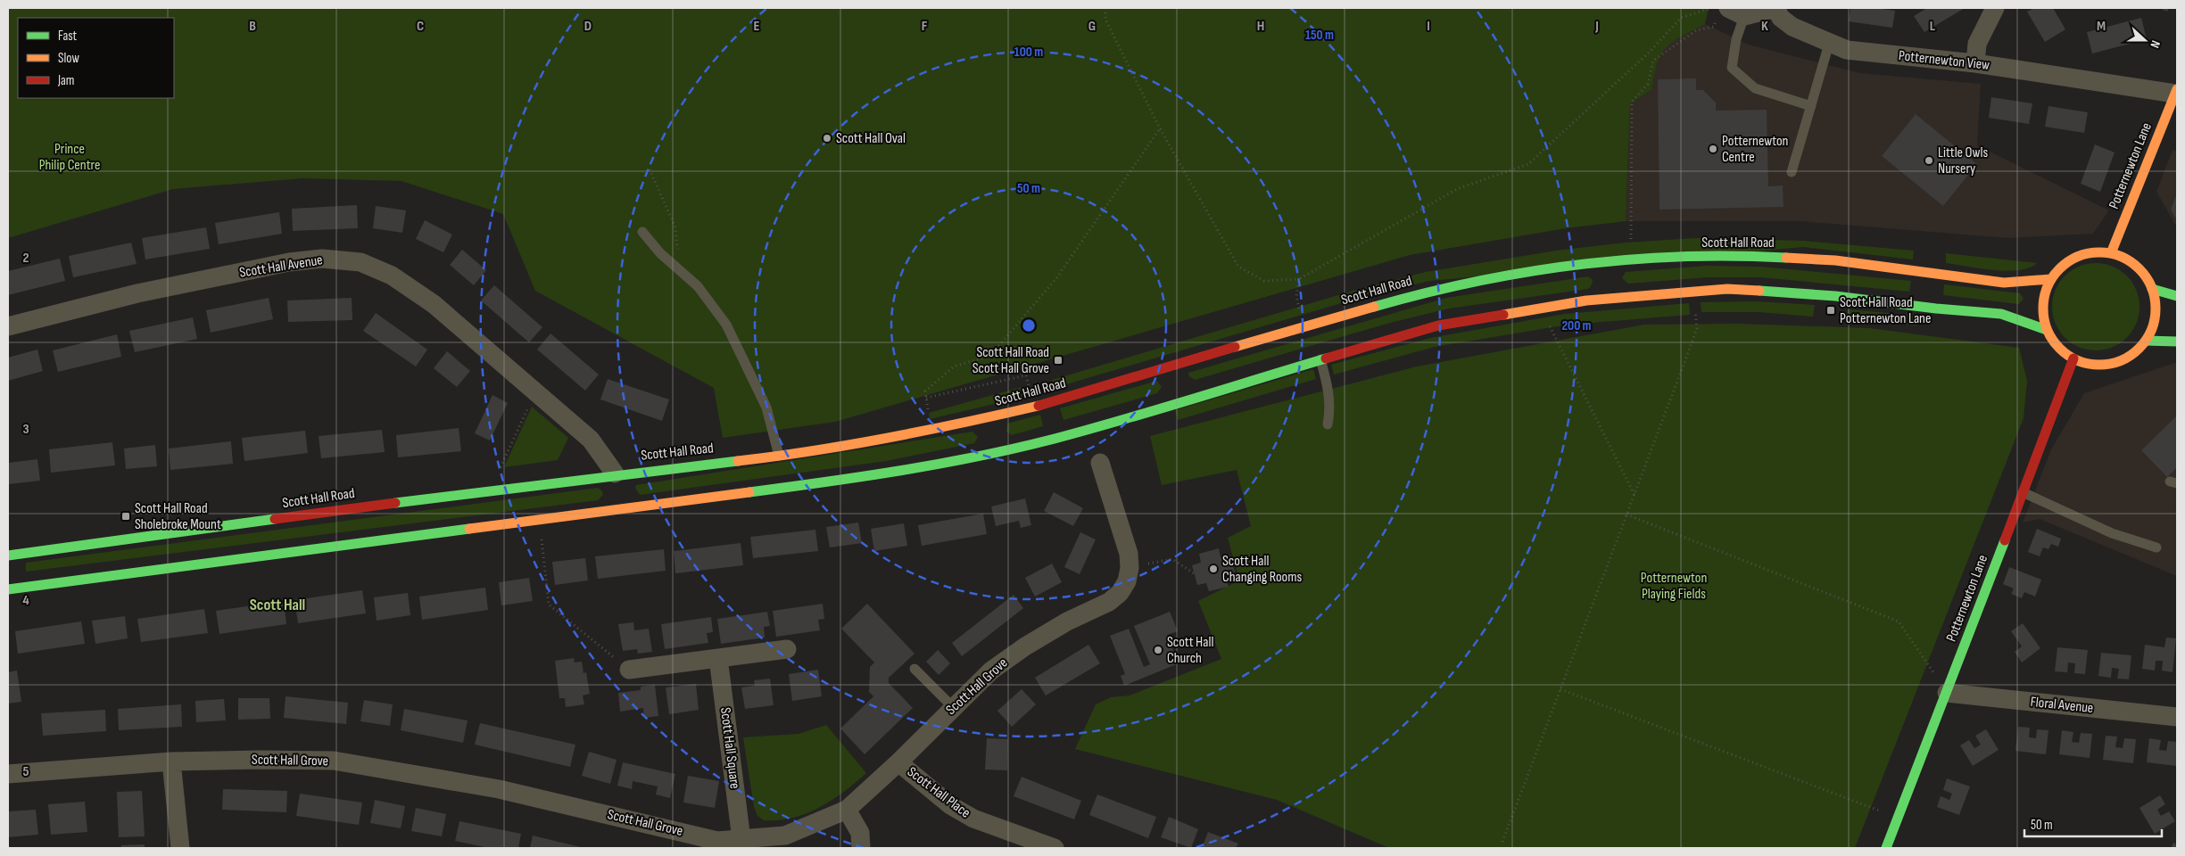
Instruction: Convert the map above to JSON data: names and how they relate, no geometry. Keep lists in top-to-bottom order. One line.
{"streets":{"main road":["Potternewton Lane","Scott Hall Road"],"street":["Potternewton View","Scott Hall Avenue","Scott Hall Grove","Floral Avenue","Scott Hall Square","Scott Hall Place"]},"crossings":[["Potternewton View","Potternewton Lane"],["Potternewton Lane","Scott Hall Road"],["Potternewton Lane","Floral Avenue"],["Scott Hall Road","Scott Hall Avenue"],["Scott Hall Grove","Scott Hall Square"],["Scott Hall Grove","Scott Hall Place"]],"districts":["Scott Hall"],"parks":["Prince Philip Centre","Potternewton Playing Fields"],"places":{"other":["Scott Hall Oval","Potternewton Centre","Little Owls Nursery","Scott Hall Changing Rooms","Scott Hall Church"],"transit":["Scott Hall Road Potternewton Lane","Scott Hall Road Scott Hall Grove","Scott Hall Road Sholebroke Mount"]},"legend":["Fast","Slow","Jam"],"scale_bar":"50 m","north":"right","grid":{"columns":["B","C","D","E","F","G","H","I","J","K","L","M"],"rows":["2","3","4","5"]},"rings":["150 m","100 m","50 m","200 m"]}
